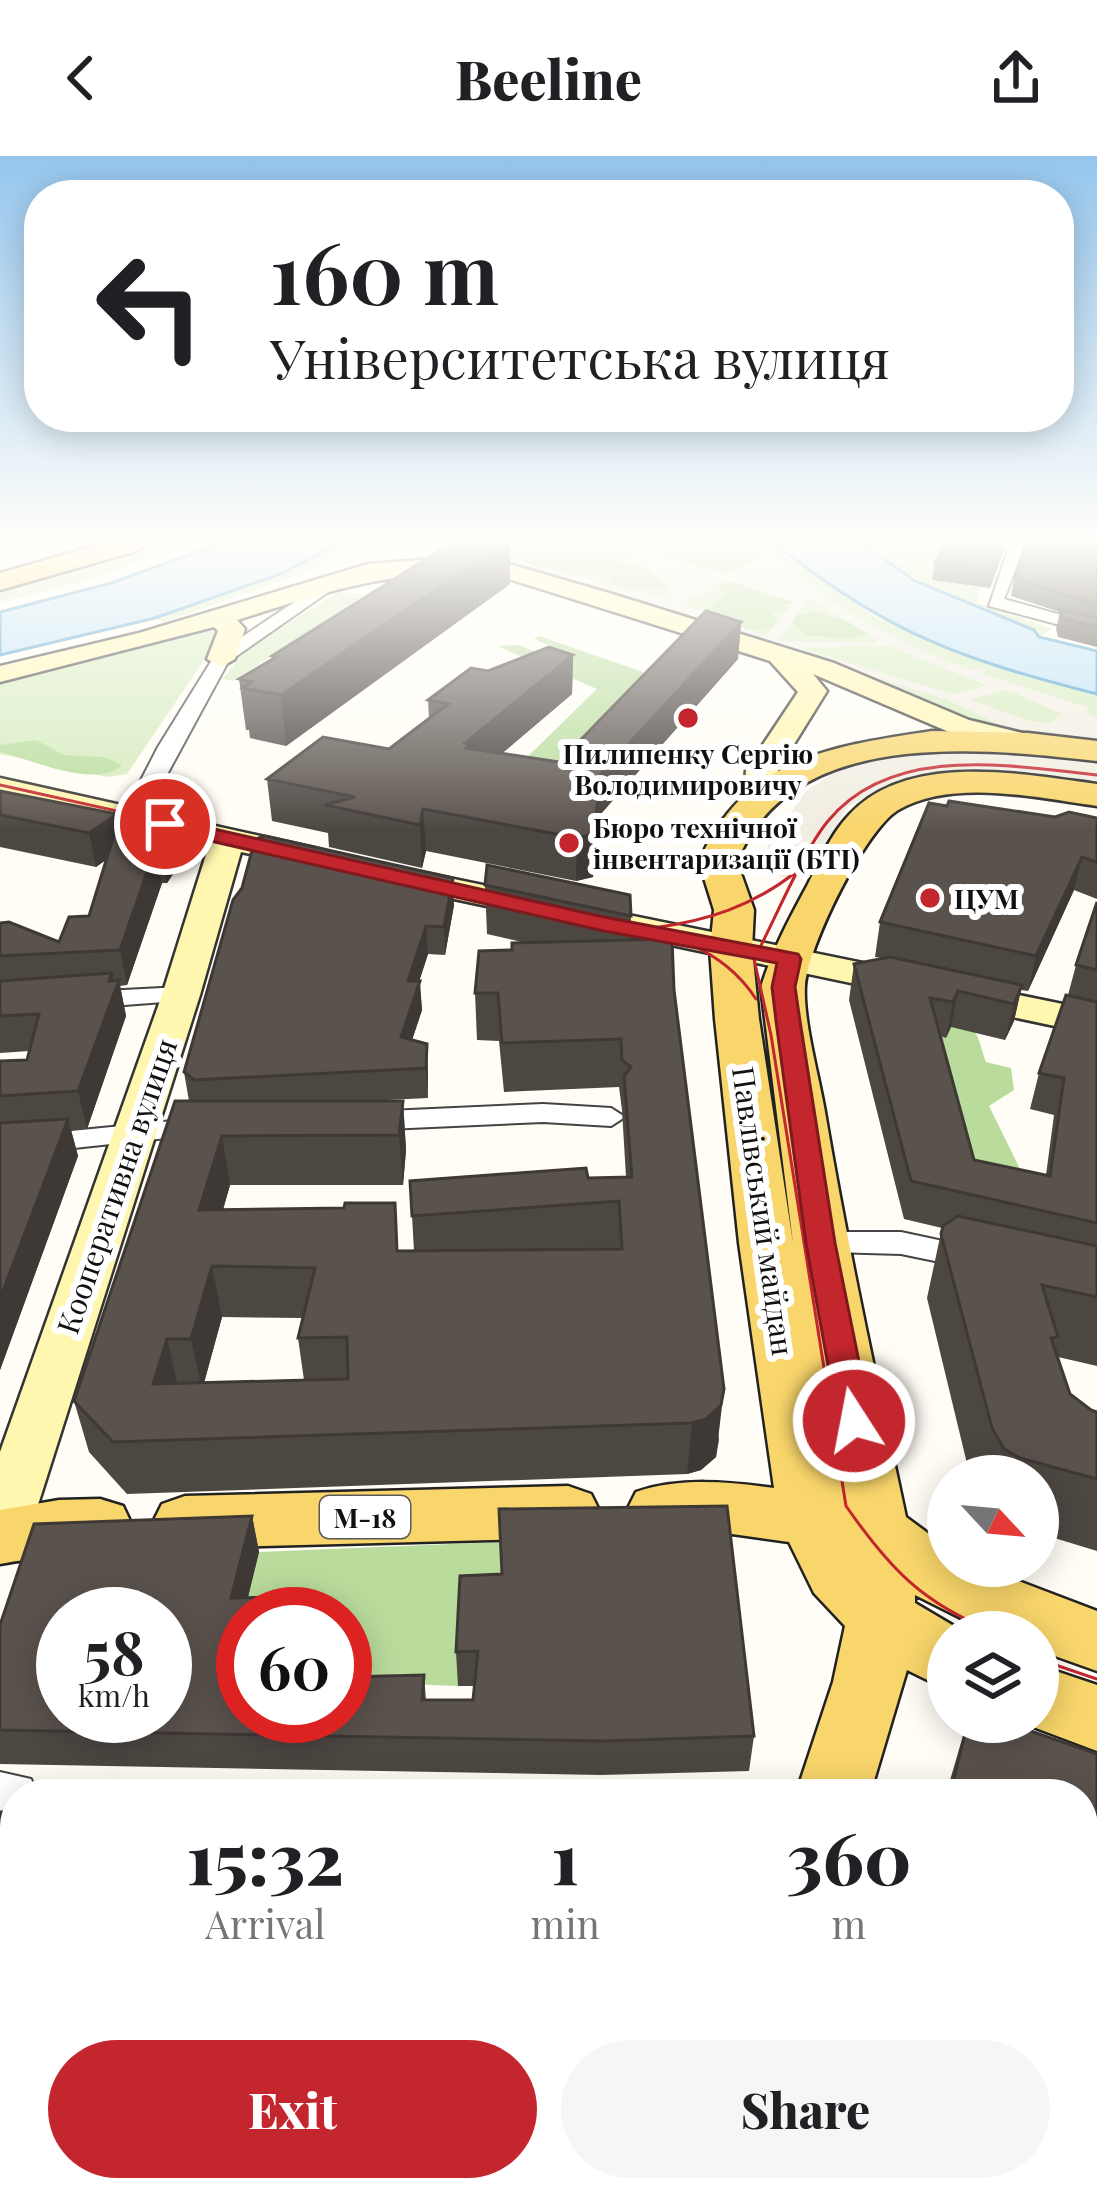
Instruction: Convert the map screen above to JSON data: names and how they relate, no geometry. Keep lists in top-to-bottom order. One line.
{"streets":{"main road":["Павлівський майдан","М-18"],"street":["Кооперативна вулиця"]},"crossings":[["Кооперативна вулиця","М-18"],["Павлівський майдан","М-18"]],"places":["Пилипенку Сергію Володимировичу","Бюро технічної інвентаризації (БТІ)","ЦУМ"],"north":"bottom right","page":{"header":"Beeline","turn":["160 m","Університетська вулиця"],"speed":"58 km/h","limit":"60","eta":["15:32","Arrival","1","min","360","m"],"buttons":["Exit","Share"]}}
